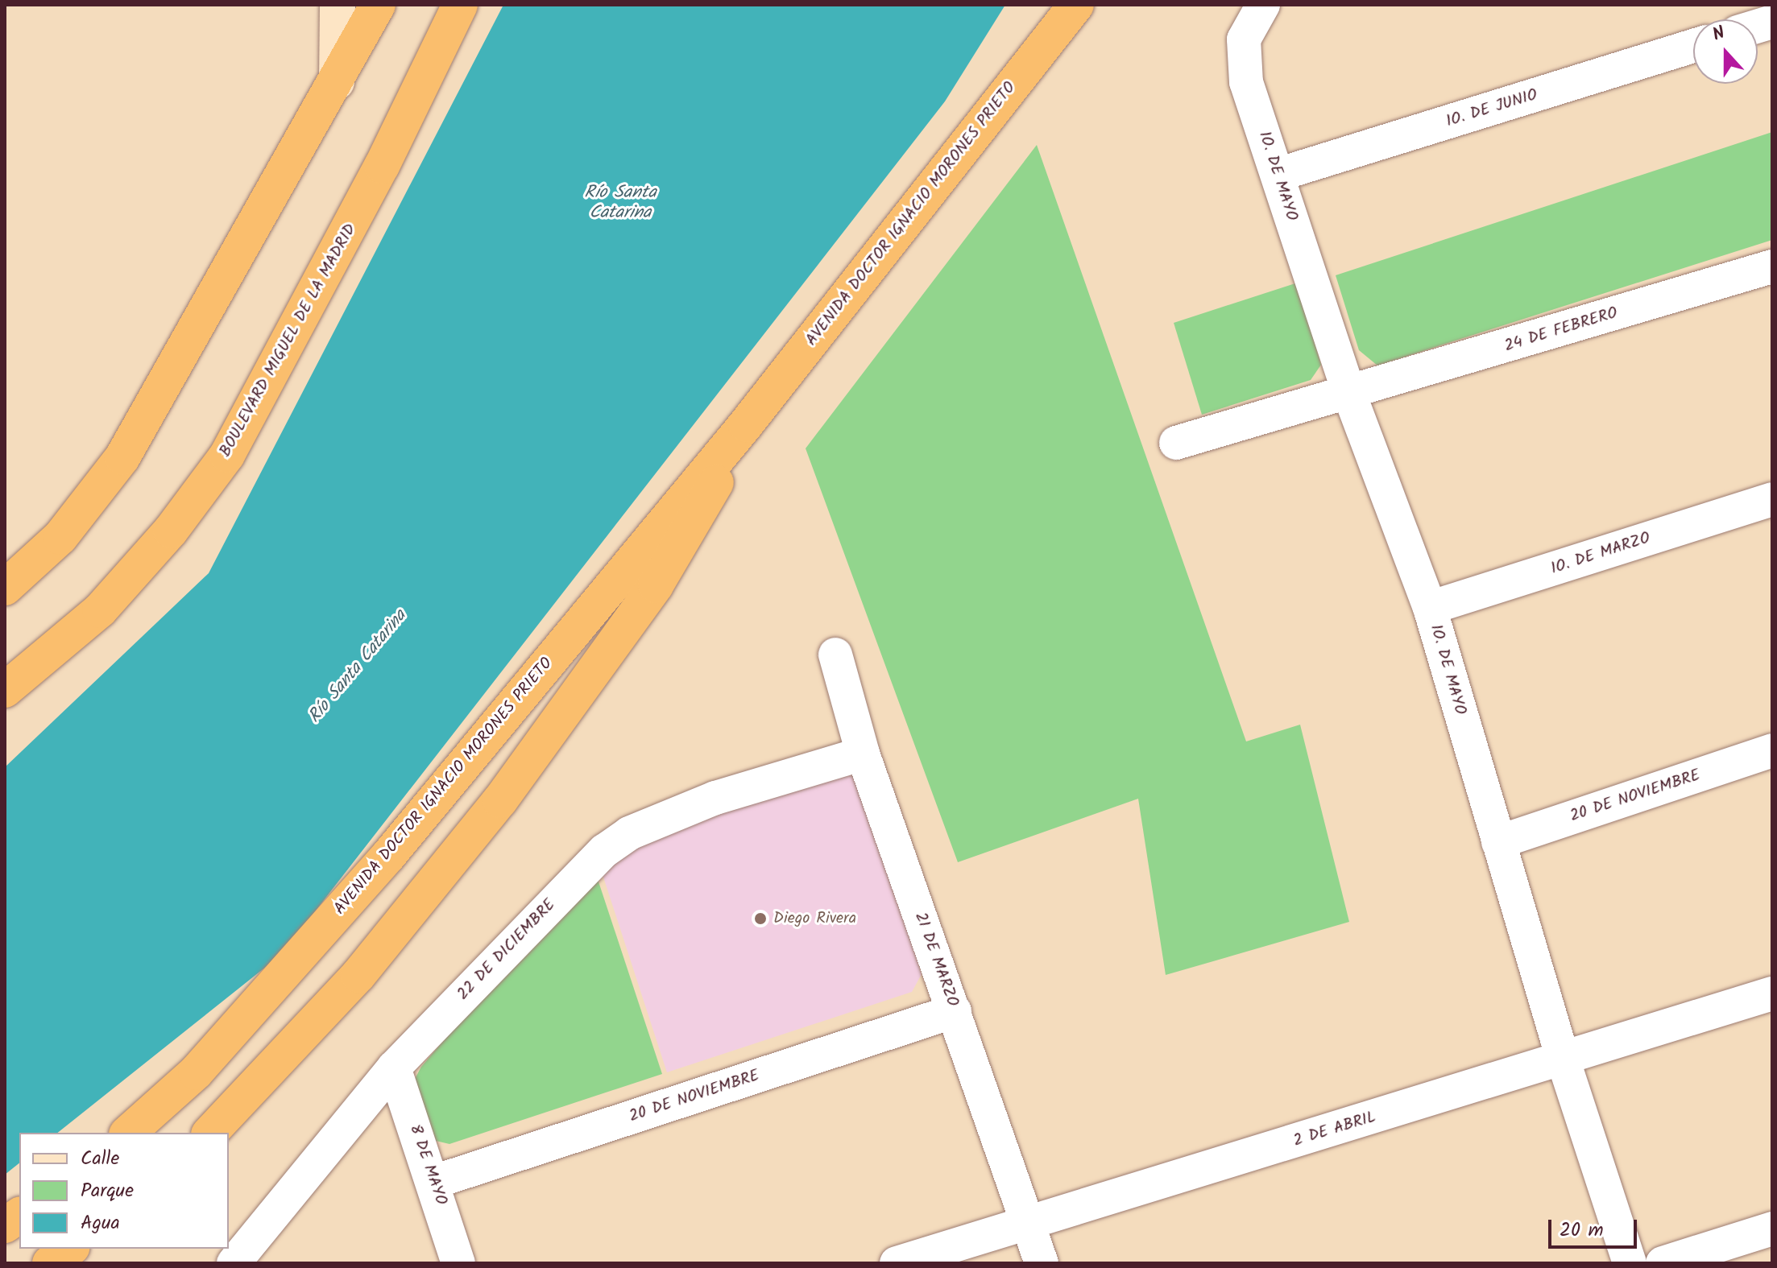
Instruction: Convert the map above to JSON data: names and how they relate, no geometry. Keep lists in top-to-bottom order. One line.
{"streets":{"highway":["AVENIDA DOCTOR IGNACIO MORONES PRIETO","BOULEVARD MIGUEL DE LA MADRID"],"street":["1O. DE JUNIO","1O. DE MAYO","24 DE FEBRERO","1O. DE MARZO","20 DE NOVIEMBRE","22 DE DICIEMBRE","21 DE MARZO","2 DE ABRIL","8 DE MAYO"]},"crossings":[["1O. DE JUNIO","1O. DE MAYO"],["1O. DE MAYO","24 DE FEBRERO"],["1O. DE MAYO","1O. DE MARZO"],["1O. DE MAYO","20 DE NOVIEMBRE"],["1O. DE MAYO","2 DE ABRIL"],["20 DE NOVIEMBRE","21 DE MARZO"],["20 DE NOVIEMBRE","8 DE MAYO"],["22 DE DICIEMBRE","21 DE MARZO"],["22 DE DICIEMBRE","8 DE MAYO"],["21 DE MARZO","2 DE ABRIL"]],"water":["Río Santa Catarina"],"places":["Diego Rivera"],"legend":["Calle","Parque","Agua"],"scale_bar":"20 m","north":"top"}
